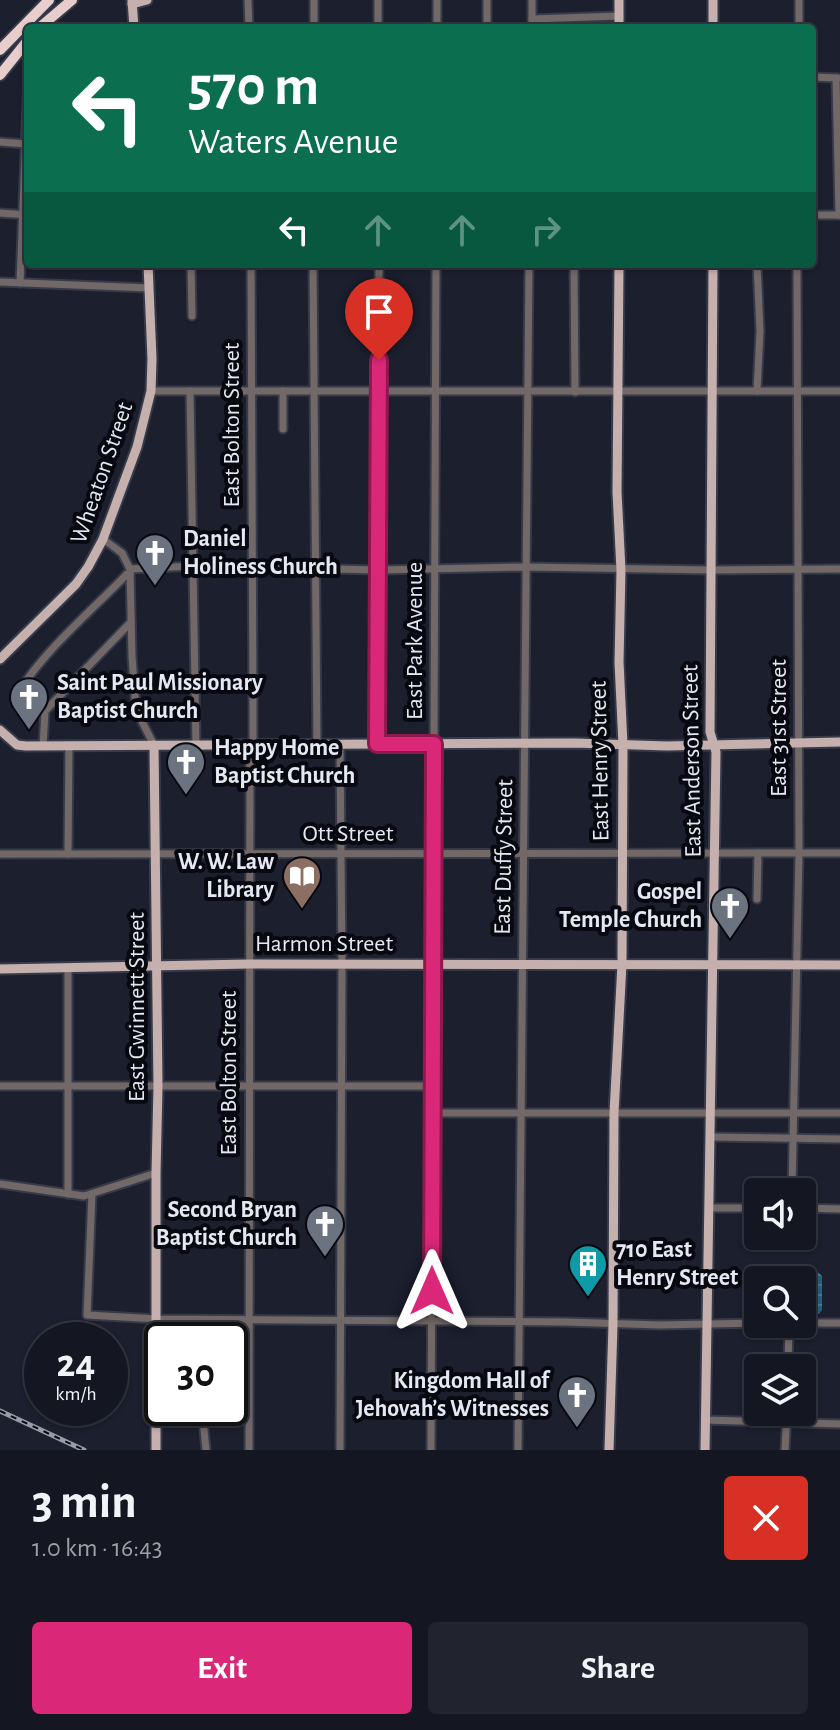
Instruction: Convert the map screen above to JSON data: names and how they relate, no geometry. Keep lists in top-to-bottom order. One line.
{"streets":{"main road":["Wheaton Street","East Henry Street","East Anderson Street","Harmon Street","East Gwinnett Street"],"street":["East Bolton Street","East Park Avenue","East 31st Street","Ott Street","East Duffy Street"]},"crossings":[["East Bolton Street","Ott Street"],["East Bolton Street","Harmon Street"],["East Park Avenue","Ott Street"],["East Park Avenue","Harmon Street"],["East 31st Street","Ott Street"],["East 31st Street","Harmon Street"],["East Henry Street","Ott Street"],["East Henry Street","Harmon Street"],["East Anderson Street","Ott Street"],["East Anderson Street","Harmon Street"],["Ott Street","East Duffy Street"],["Ott Street","East Gwinnett Street"],["East Duffy Street","Harmon Street"],["Harmon Street","East Gwinnett Street"]],"places":{"church":["Daniel Holiness Church","Saint Paul Missionary Baptist Church","Happy Home Baptist Church","Gospel Temple Church","Second Bryan Baptist Church","Kingdom Hall of Jehovah’s Witnesses"],"library":["W. W. Law Library"],"building":["710 East Henry Street"]},"page":{"turn":["570 m","Waters Avenue"],"speed":"24 km/h","limit":"30","heading":["3 min","1.0 km · 16:43"],"buttons":["Exit","Share"]}}
